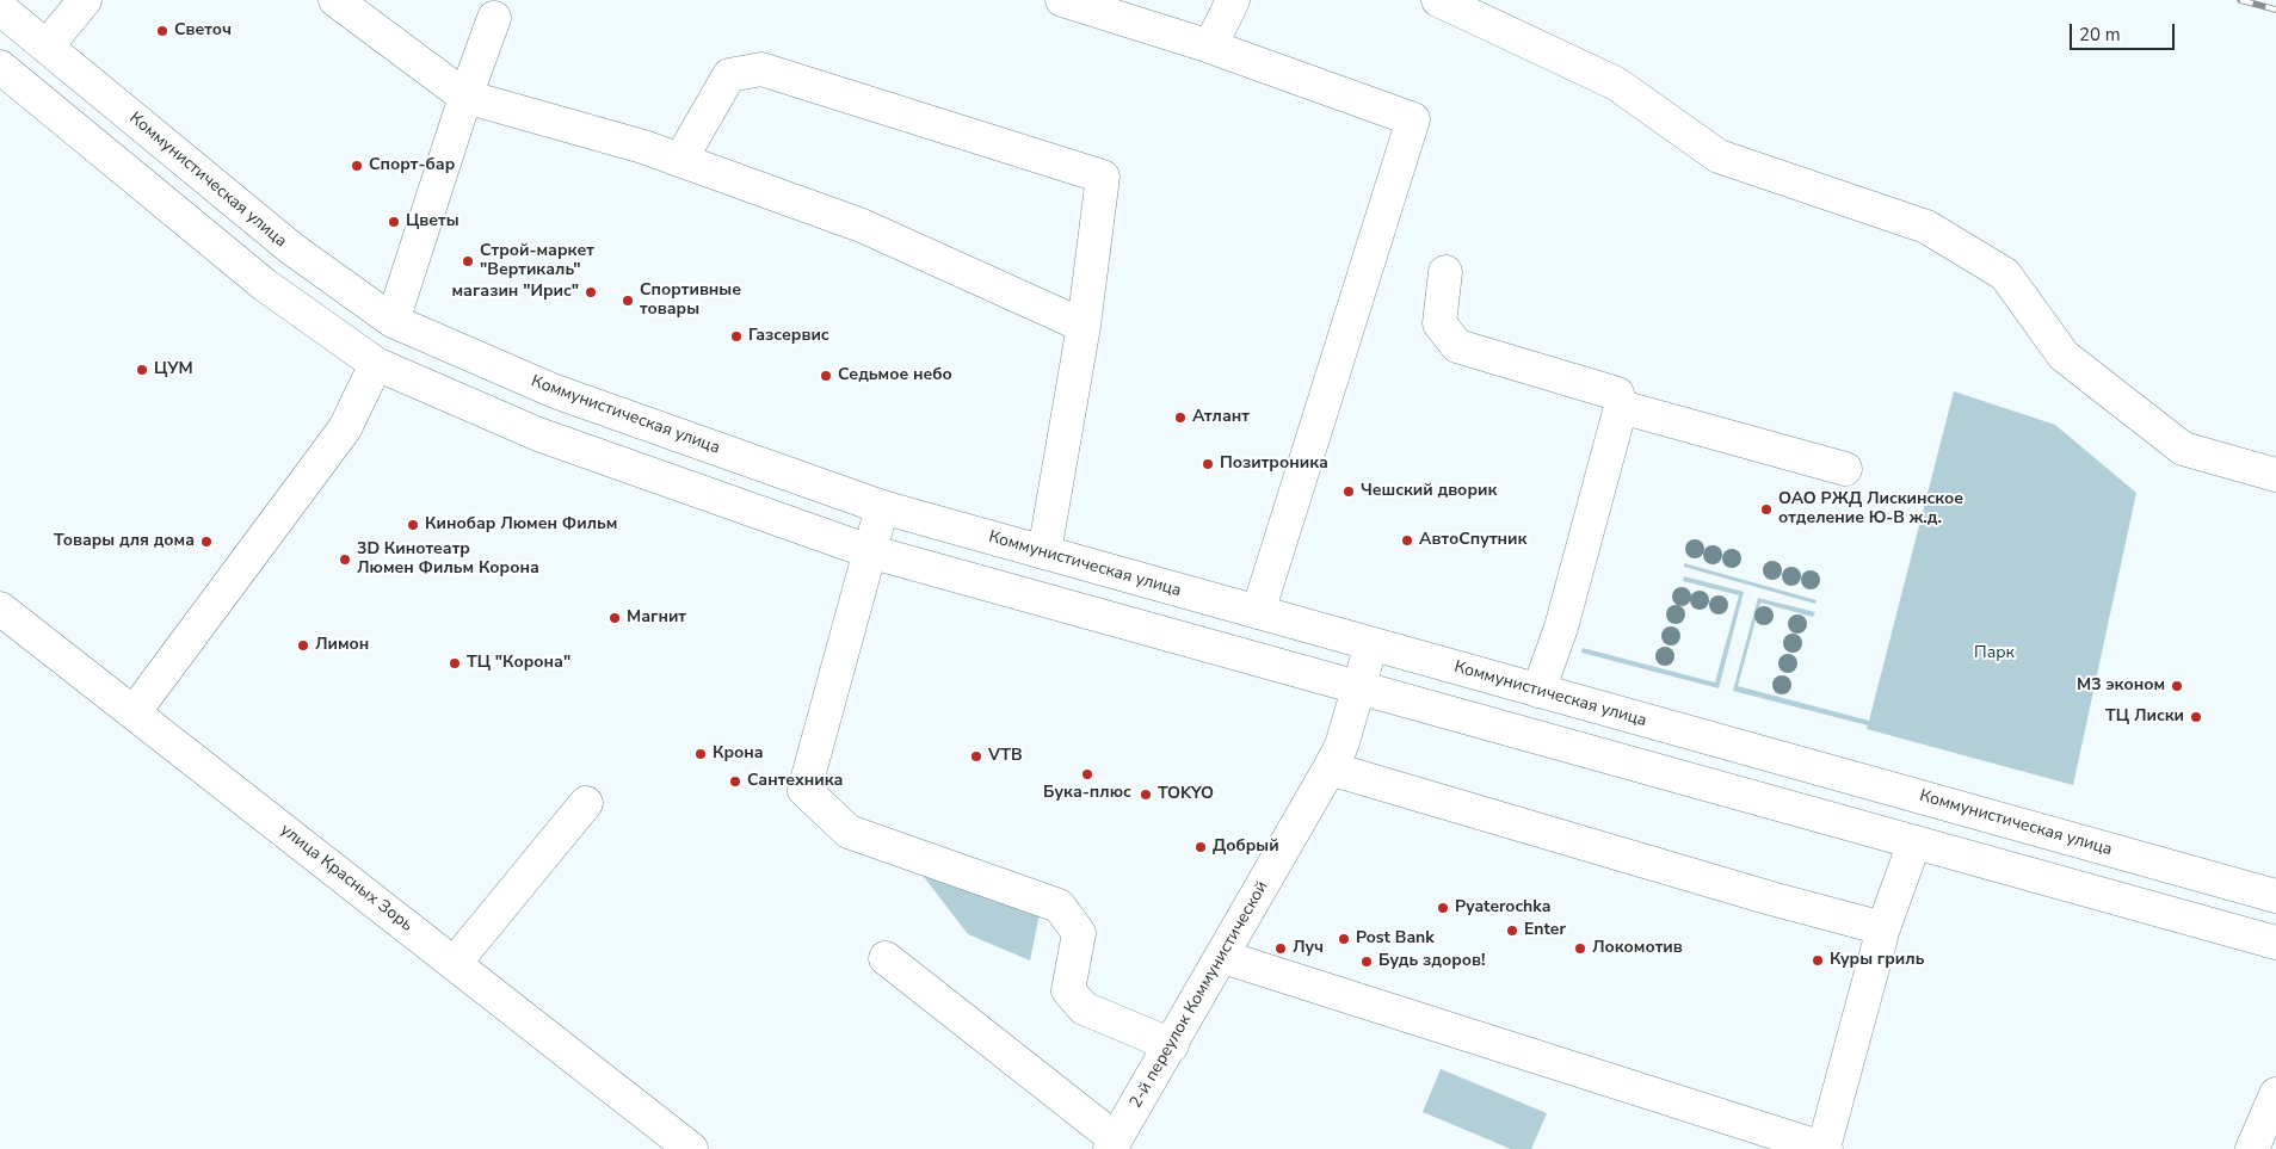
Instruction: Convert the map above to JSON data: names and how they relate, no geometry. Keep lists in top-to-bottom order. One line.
{"streets":{"main road":["Коммунистическая улица","улица Красных Зорь","2-й переулок Коммунистической"]},"crossings":[["Коммунистическая улица","2-й переулок Коммунистической"]],"parks":["Парк"],"places":["Светоч","Спорт-бар","Цветы","Строй-маркет \"Вертикаль\"","магазин \"Ирис\"","Спортивные товары","Газсервис","ЦУМ","Седьмое небо","Атлант","Позитроника","Чешский дворик","ОАО РЖД Лискинское отделение Ю-В ж.д.","Кинобар Люмен Фильм","АвтоСпутник","Товары для дома","3D Кинотеатр Люмен Фильм Корона","Магнит","Лимон","ТЦ \"Корона\"","М3 эконом","ТЦ Лиски","Крона","VTB","Бука-плюс","Сантехника","TOKYO","Добрый","Pyaterochka","Enter","Post Bank","Луч","Локомотив","Куры гриль","Будь здоров!"],"scale_bar":"20 m"}
